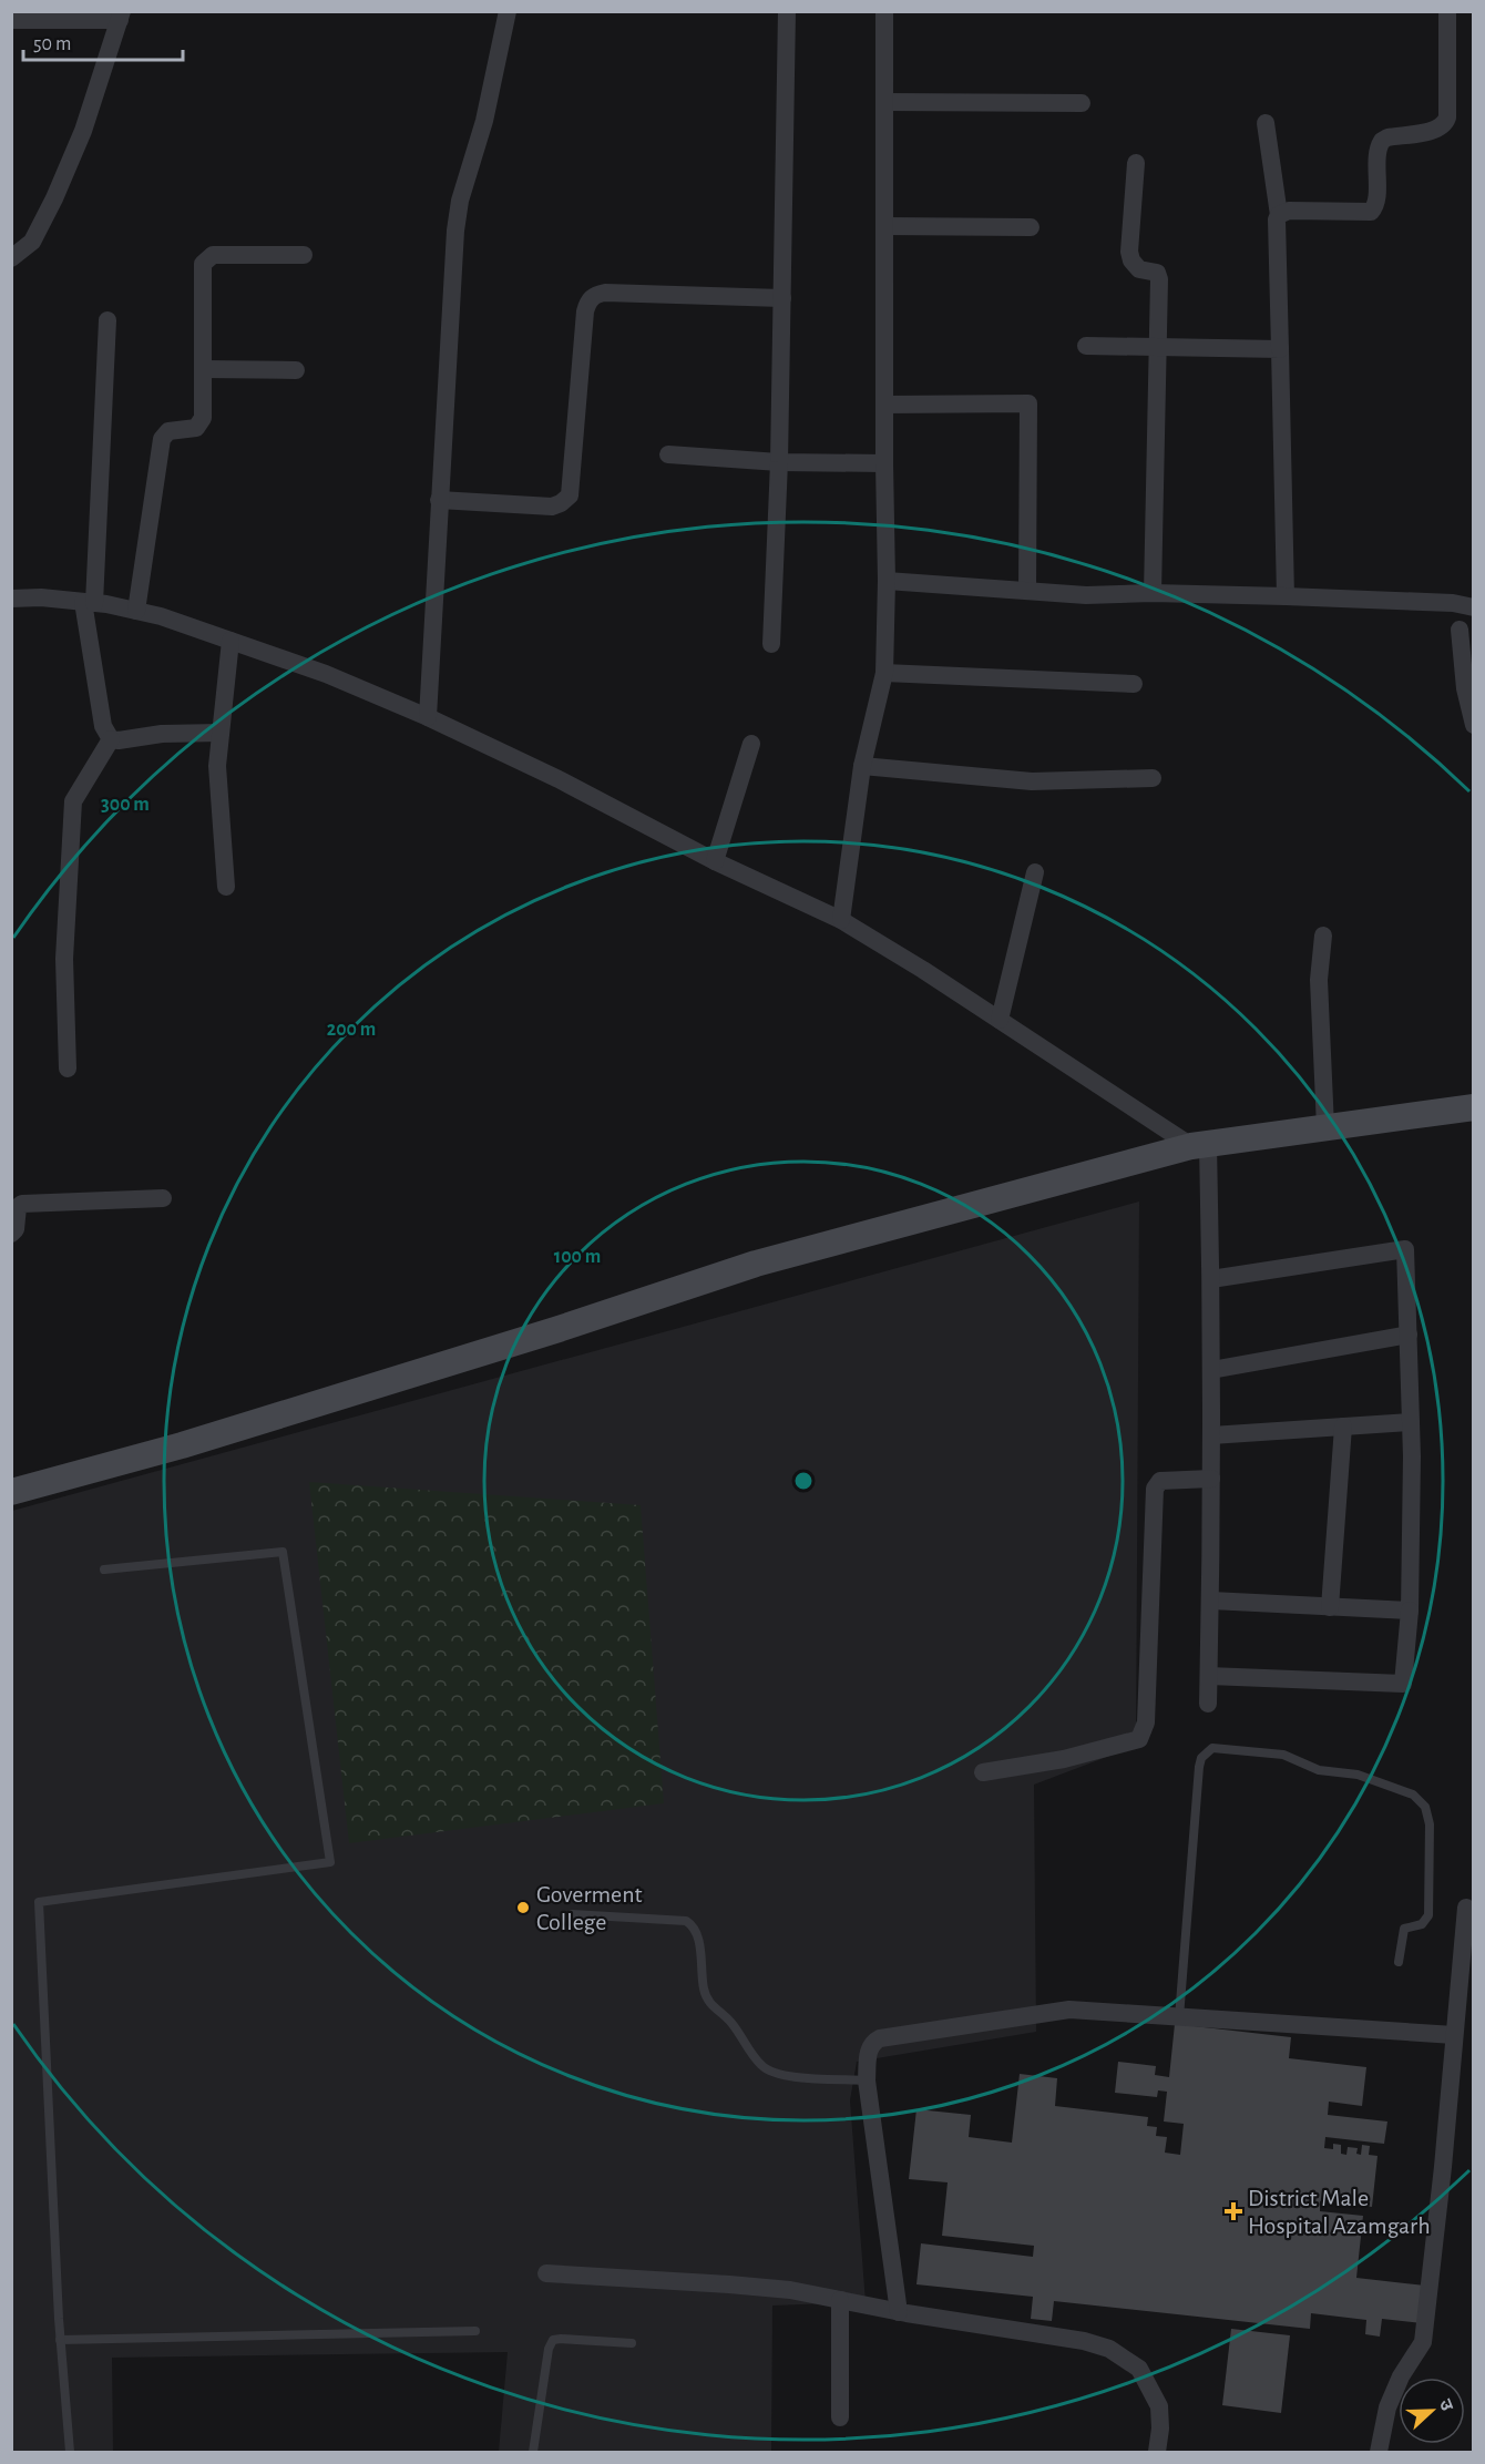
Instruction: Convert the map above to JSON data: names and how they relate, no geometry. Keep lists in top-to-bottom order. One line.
{"places":{"other":["Goverment College"],"health":["District Male Hospital Azamgarh"]},"scale_bar":"50 m","north":"right","rings":["300 m","200 m","100 m"]}
